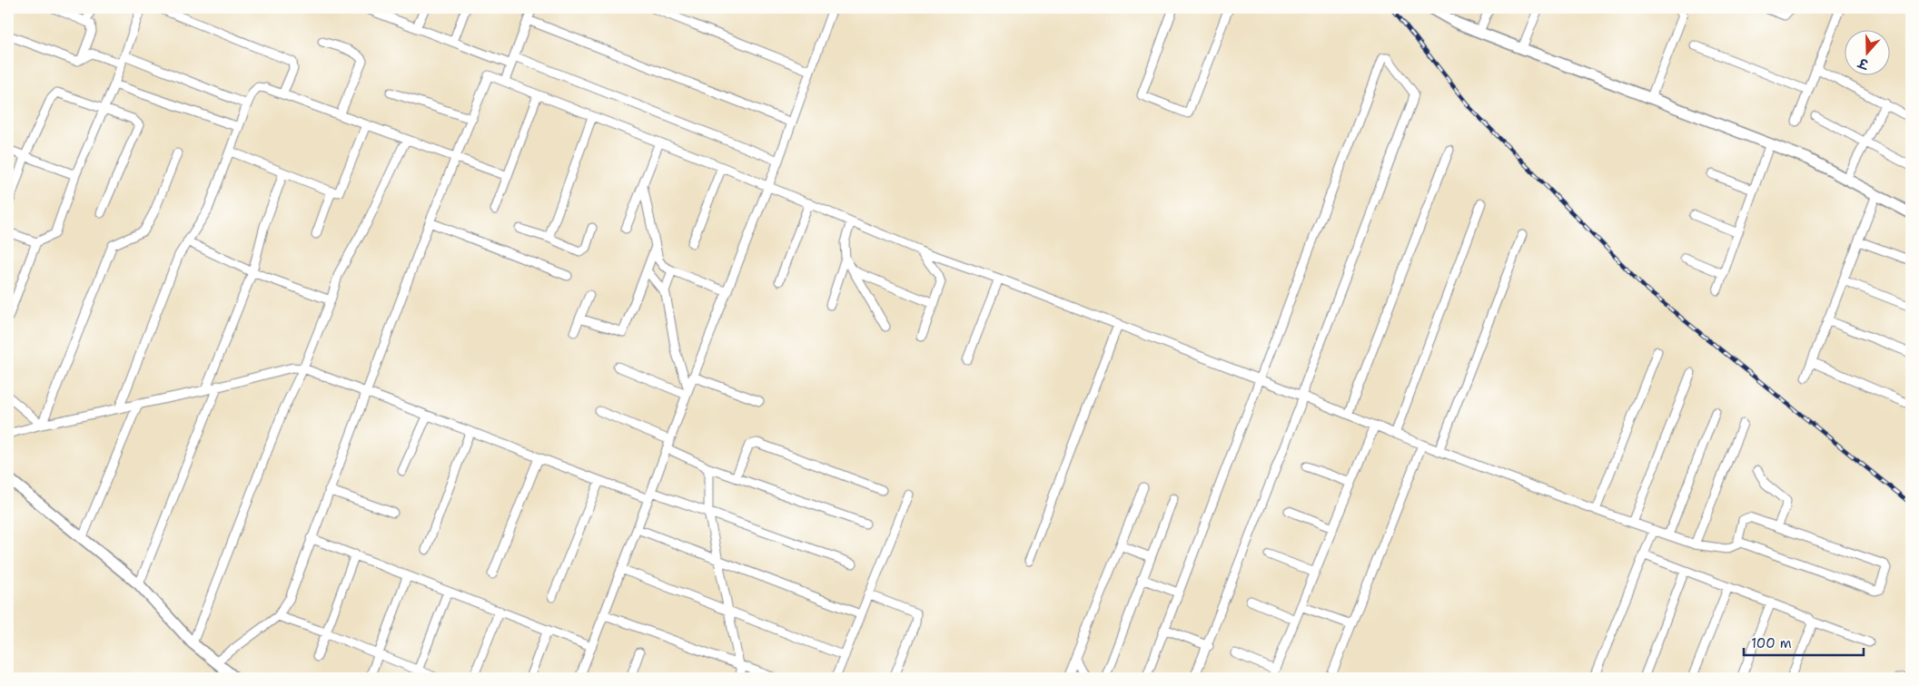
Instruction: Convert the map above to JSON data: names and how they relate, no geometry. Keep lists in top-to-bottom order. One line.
{"scale_bar":"100 m","north":"bottom"}
